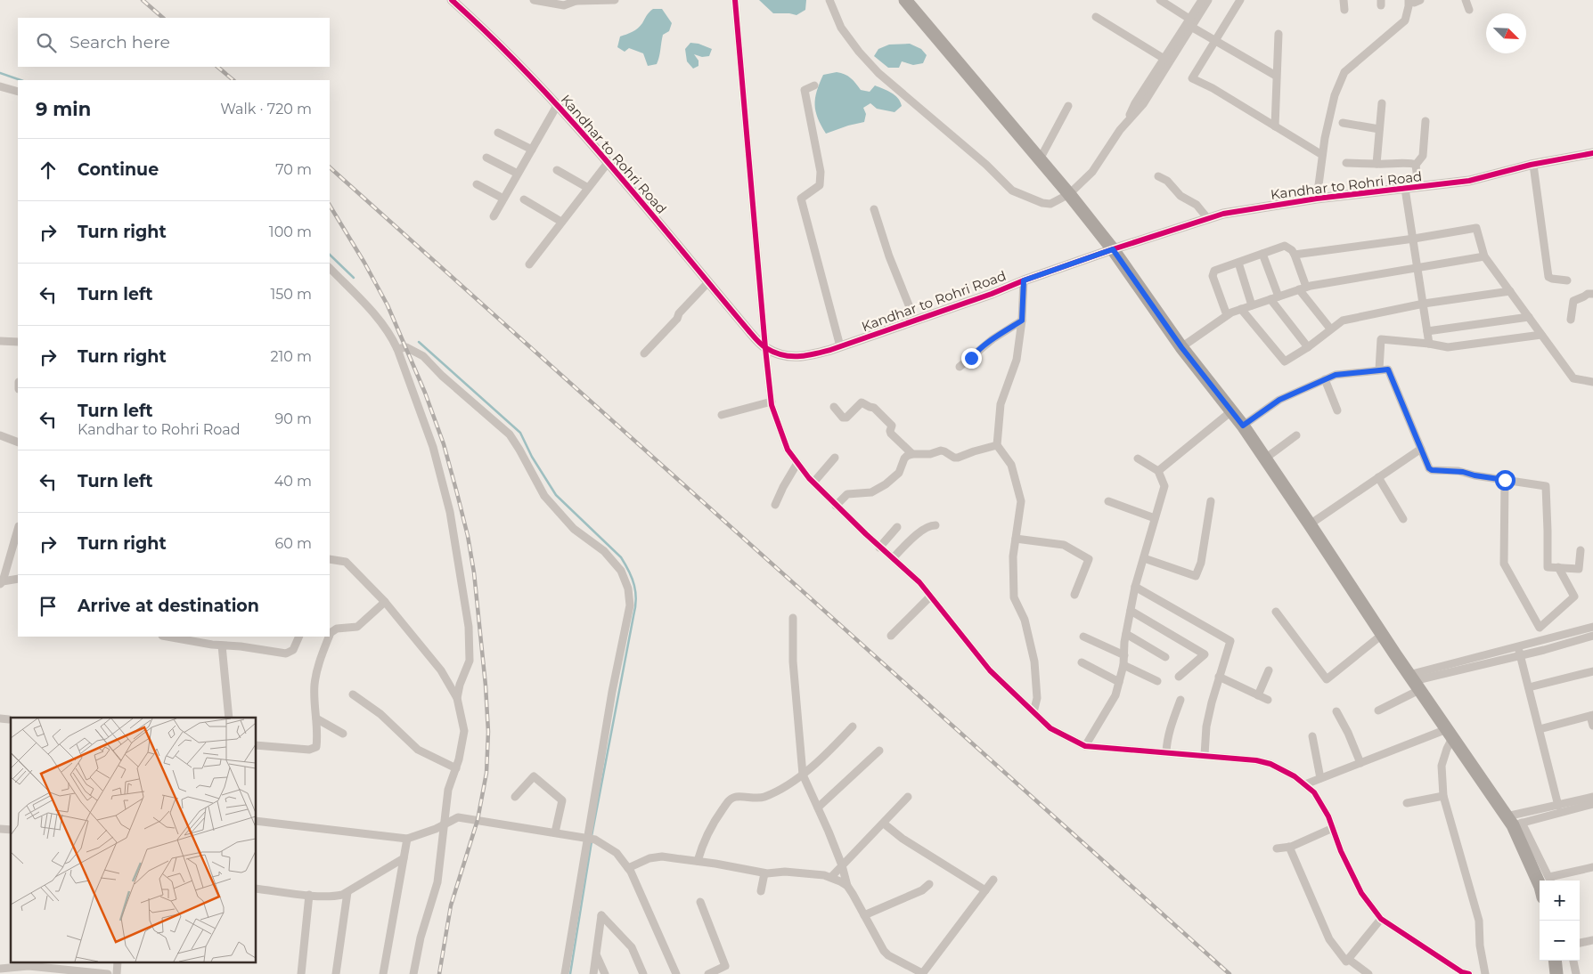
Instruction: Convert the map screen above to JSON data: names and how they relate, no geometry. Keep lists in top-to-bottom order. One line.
{"streets":{"street":["Kandhar to Rohri Road"]},"north":"bottom right","page":{"search":"Search here","heading":["9 min","Walk · 720 m"],"list":[["Continue","70 m"],["Turn right","100 m"],["Turn left","150 m"],["Turn right","210 m"],["Turn left","Kandhar to Rohri Road","90 m"],["Turn left","40 m"],["Turn right","60 m"],"Arrive at destination"],"map_buttons":["+","−"]}}
